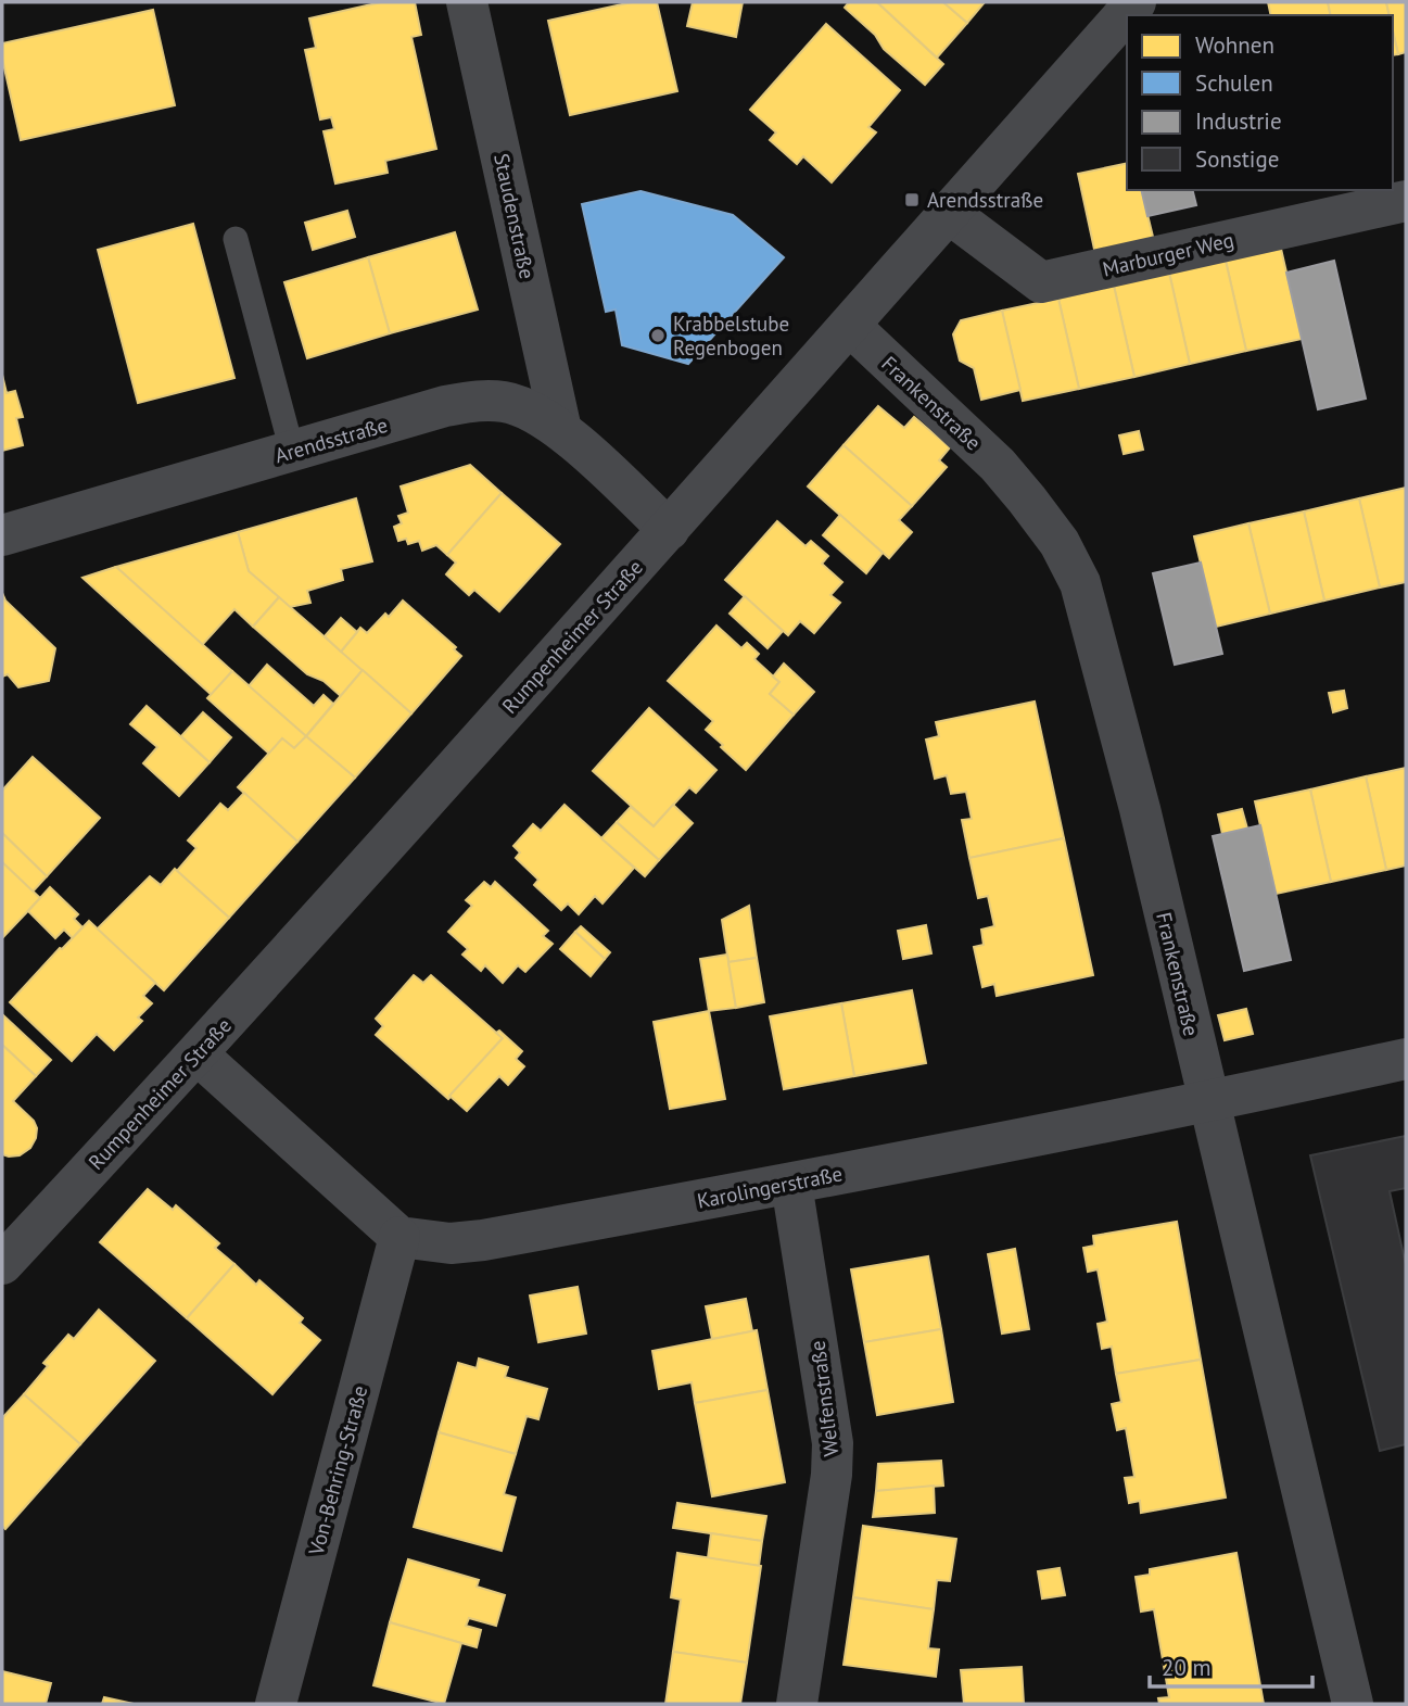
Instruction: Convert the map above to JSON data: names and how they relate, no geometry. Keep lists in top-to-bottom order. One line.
{"streets":{"street":["Staudenstraße","Marburger Weg","Frankenstraße","Arendsstraße","Rumpenheimer Straße","Karolingerstraße","Welfenstraße","Von-Behring-Straße"]},"crossings":[["Staudenstraße","Arendsstraße"],["Marburger Weg","Rumpenheimer Straße"],["Frankenstraße","Rumpenheimer Straße"],["Frankenstraße","Karolingerstraße"],["Arendsstraße","Rumpenheimer Straße"],["Karolingerstraße","Welfenstraße"],["Karolingerstraße","Von-Behring-Straße"]],"places":{"transit":["Arendsstraße"],"other":["Krabbelstube Regenbogen"]},"legend":["Wohnen","Schulen","Industrie","Sonstige"],"scale_bar":"20 m"}
